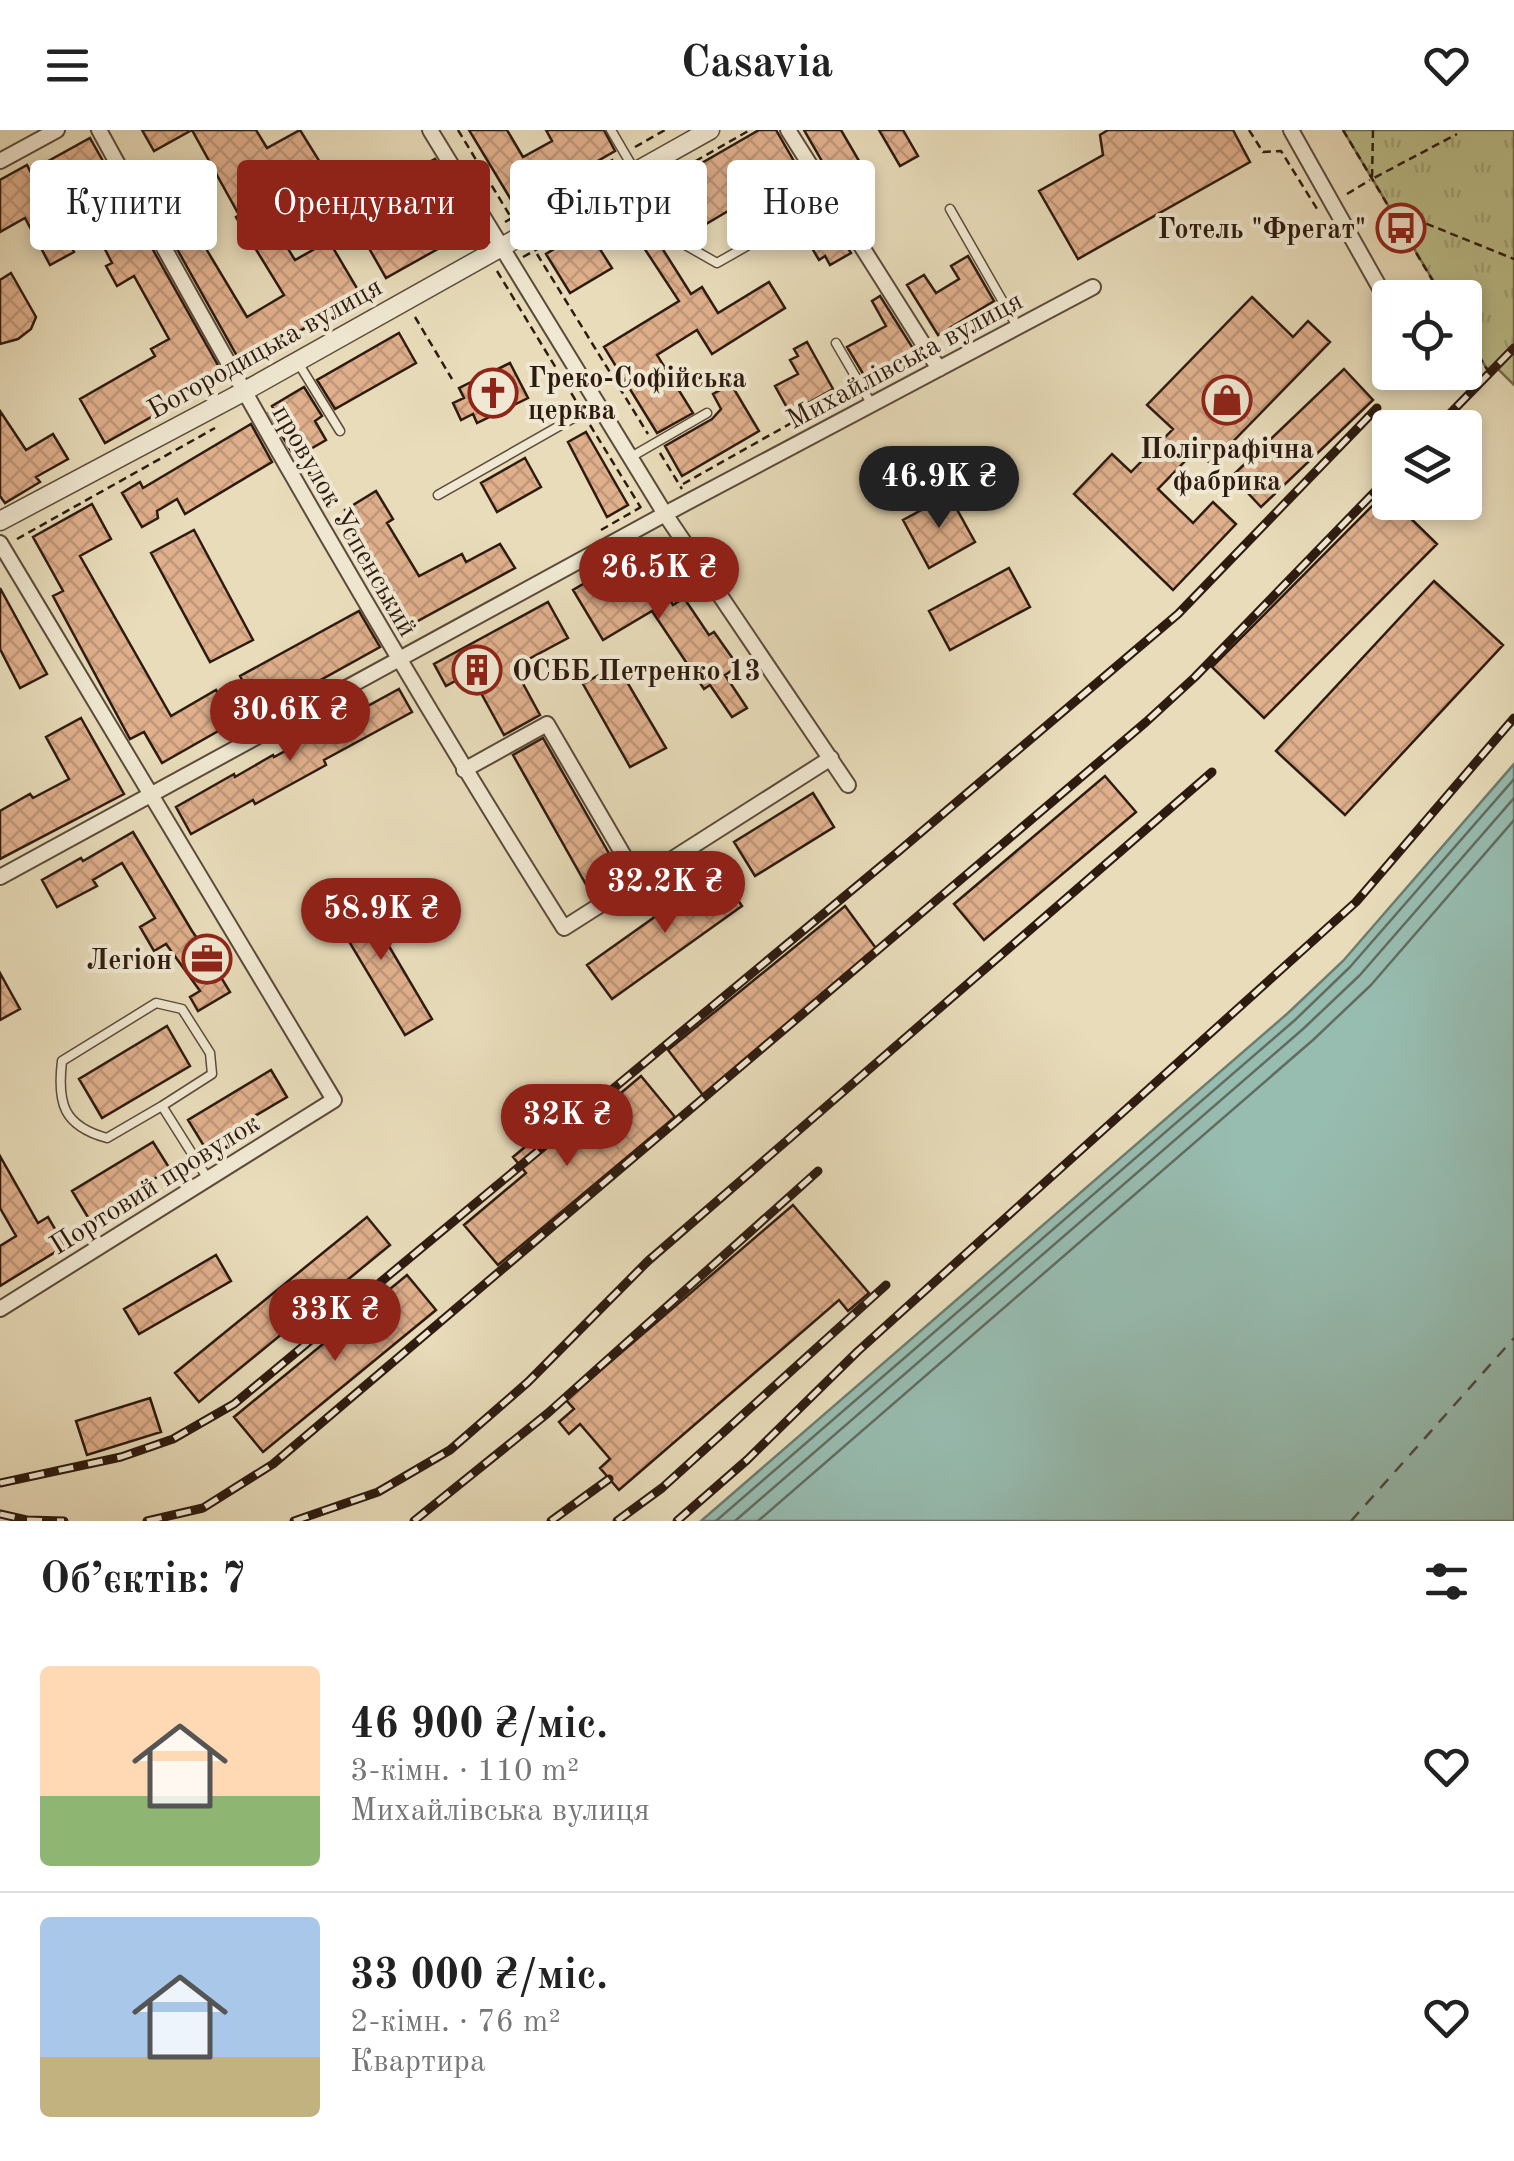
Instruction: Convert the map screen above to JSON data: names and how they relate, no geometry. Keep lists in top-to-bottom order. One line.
{"streets":{"street":["Богородицька вулиця","Михайлівська вулиця","провулок Успенський","Портовий провулок"]},"crossings":[["Богородицька вулиця","провулок Успенський"],["Михайлівська вулиця","провулок Успенський"],["Михайлівська вулиця","Портовий провулок"]],"places":{"bus stop":["Готель \"Фрегат\""],"church":["Греко-Софійська церква"],"shop":["Поліграфічна фабрика"],"building":["ОСББ Петренко 13"],"office":["Легіон"]},"page":{"header":"Casavia","chip":["Купити","Орендувати","Фільтри","Нове"],"price":["46.9K ₴","26.5K ₴","30.6K ₴","32.2K ₴","58.9K ₴","32K ₴","33K ₴"],"heading":"Об’єктів: 7","list":[{"name":"46 900 ₴/міс.","note":"3-кімн. · 110 m² · Михайлівська вулиця"},{"name":"33 000 ₴/міс.","note":"2-кімн. · 76 m² · Квартира"}]}}
